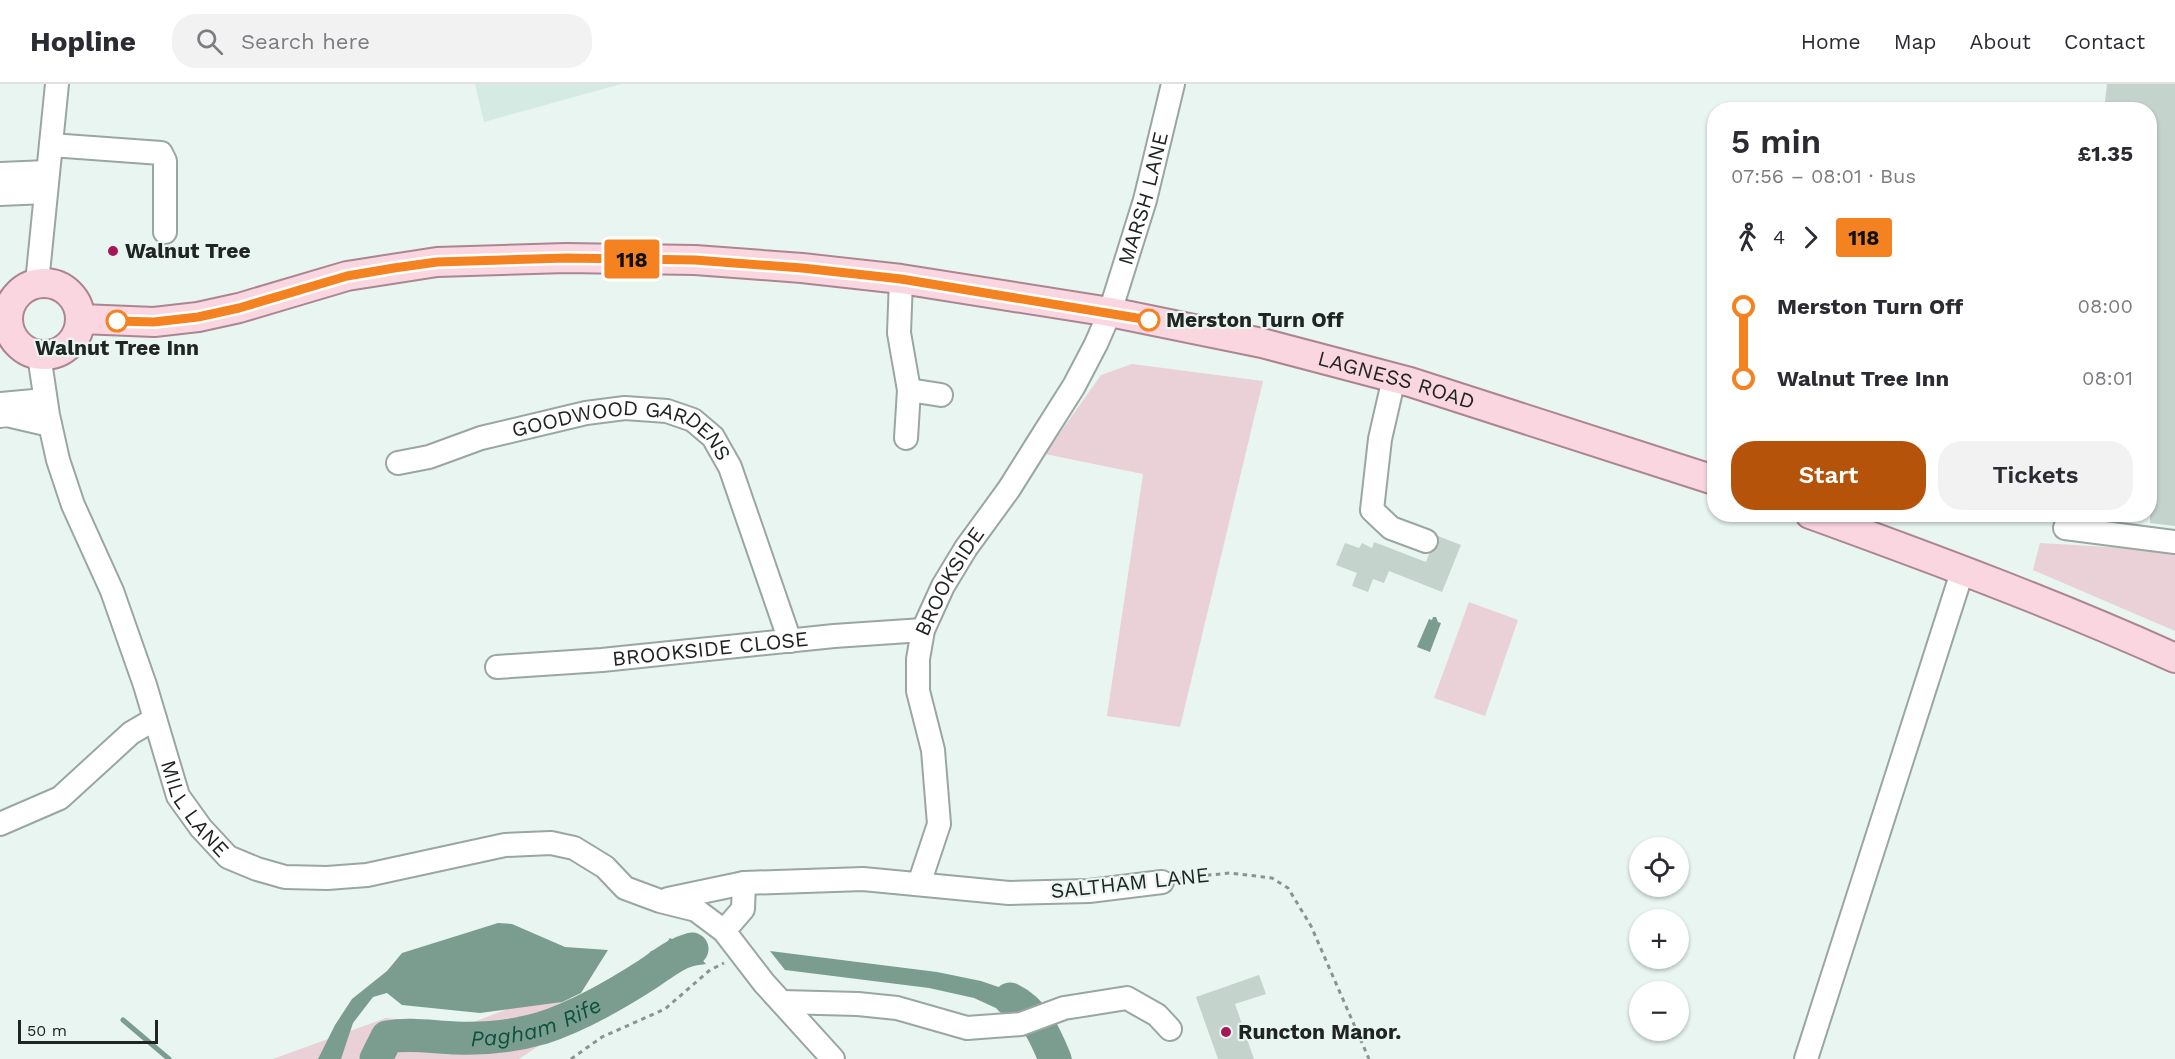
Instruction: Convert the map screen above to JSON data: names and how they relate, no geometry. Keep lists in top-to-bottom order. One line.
{"streets":{"main road":["LAGNESS ROAD"],"street":["MARSH LANE","GOODWOOD GARDENS","BROOKSIDE","BROOKSIDE CLOSE","MILL LANE","SALTHAM LANE"]},"crossings":[["MARSH LANE","LAGNESS ROAD"],["MARSH LANE","BROOKSIDE"],["LAGNESS ROAD","BROOKSIDE"],["LAGNESS ROAD","MILL LANE"],["GOODWOOD GARDENS","BROOKSIDE CLOSE"],["BROOKSIDE","BROOKSIDE CLOSE"],["BROOKSIDE","SALTHAM LANE"],["MILL LANE","SALTHAM LANE"]],"water":["Pagham Rife"],"places":["Walnut Tree","Merston Turn Off","Walnut Tree Inn","Runcton Manor."],"lines":["bus line 118"],"scale_bar":"50 m","page":{"header":"Hopline","search":"Search here","nav":["Home","Map","About","Contact"],"on_map":"118","heading":["5 min","07:56 – 08:01 · Bus","£1.35"],"legs":["4","118"],"list":[{"name":"Merston Turn Off","value":"08:00"},{"name":"Walnut Tree Inn","value":"08:01"}],"buttons":["Start","Tickets"],"map_buttons":["+","−"],"scale":"50 m"}}
